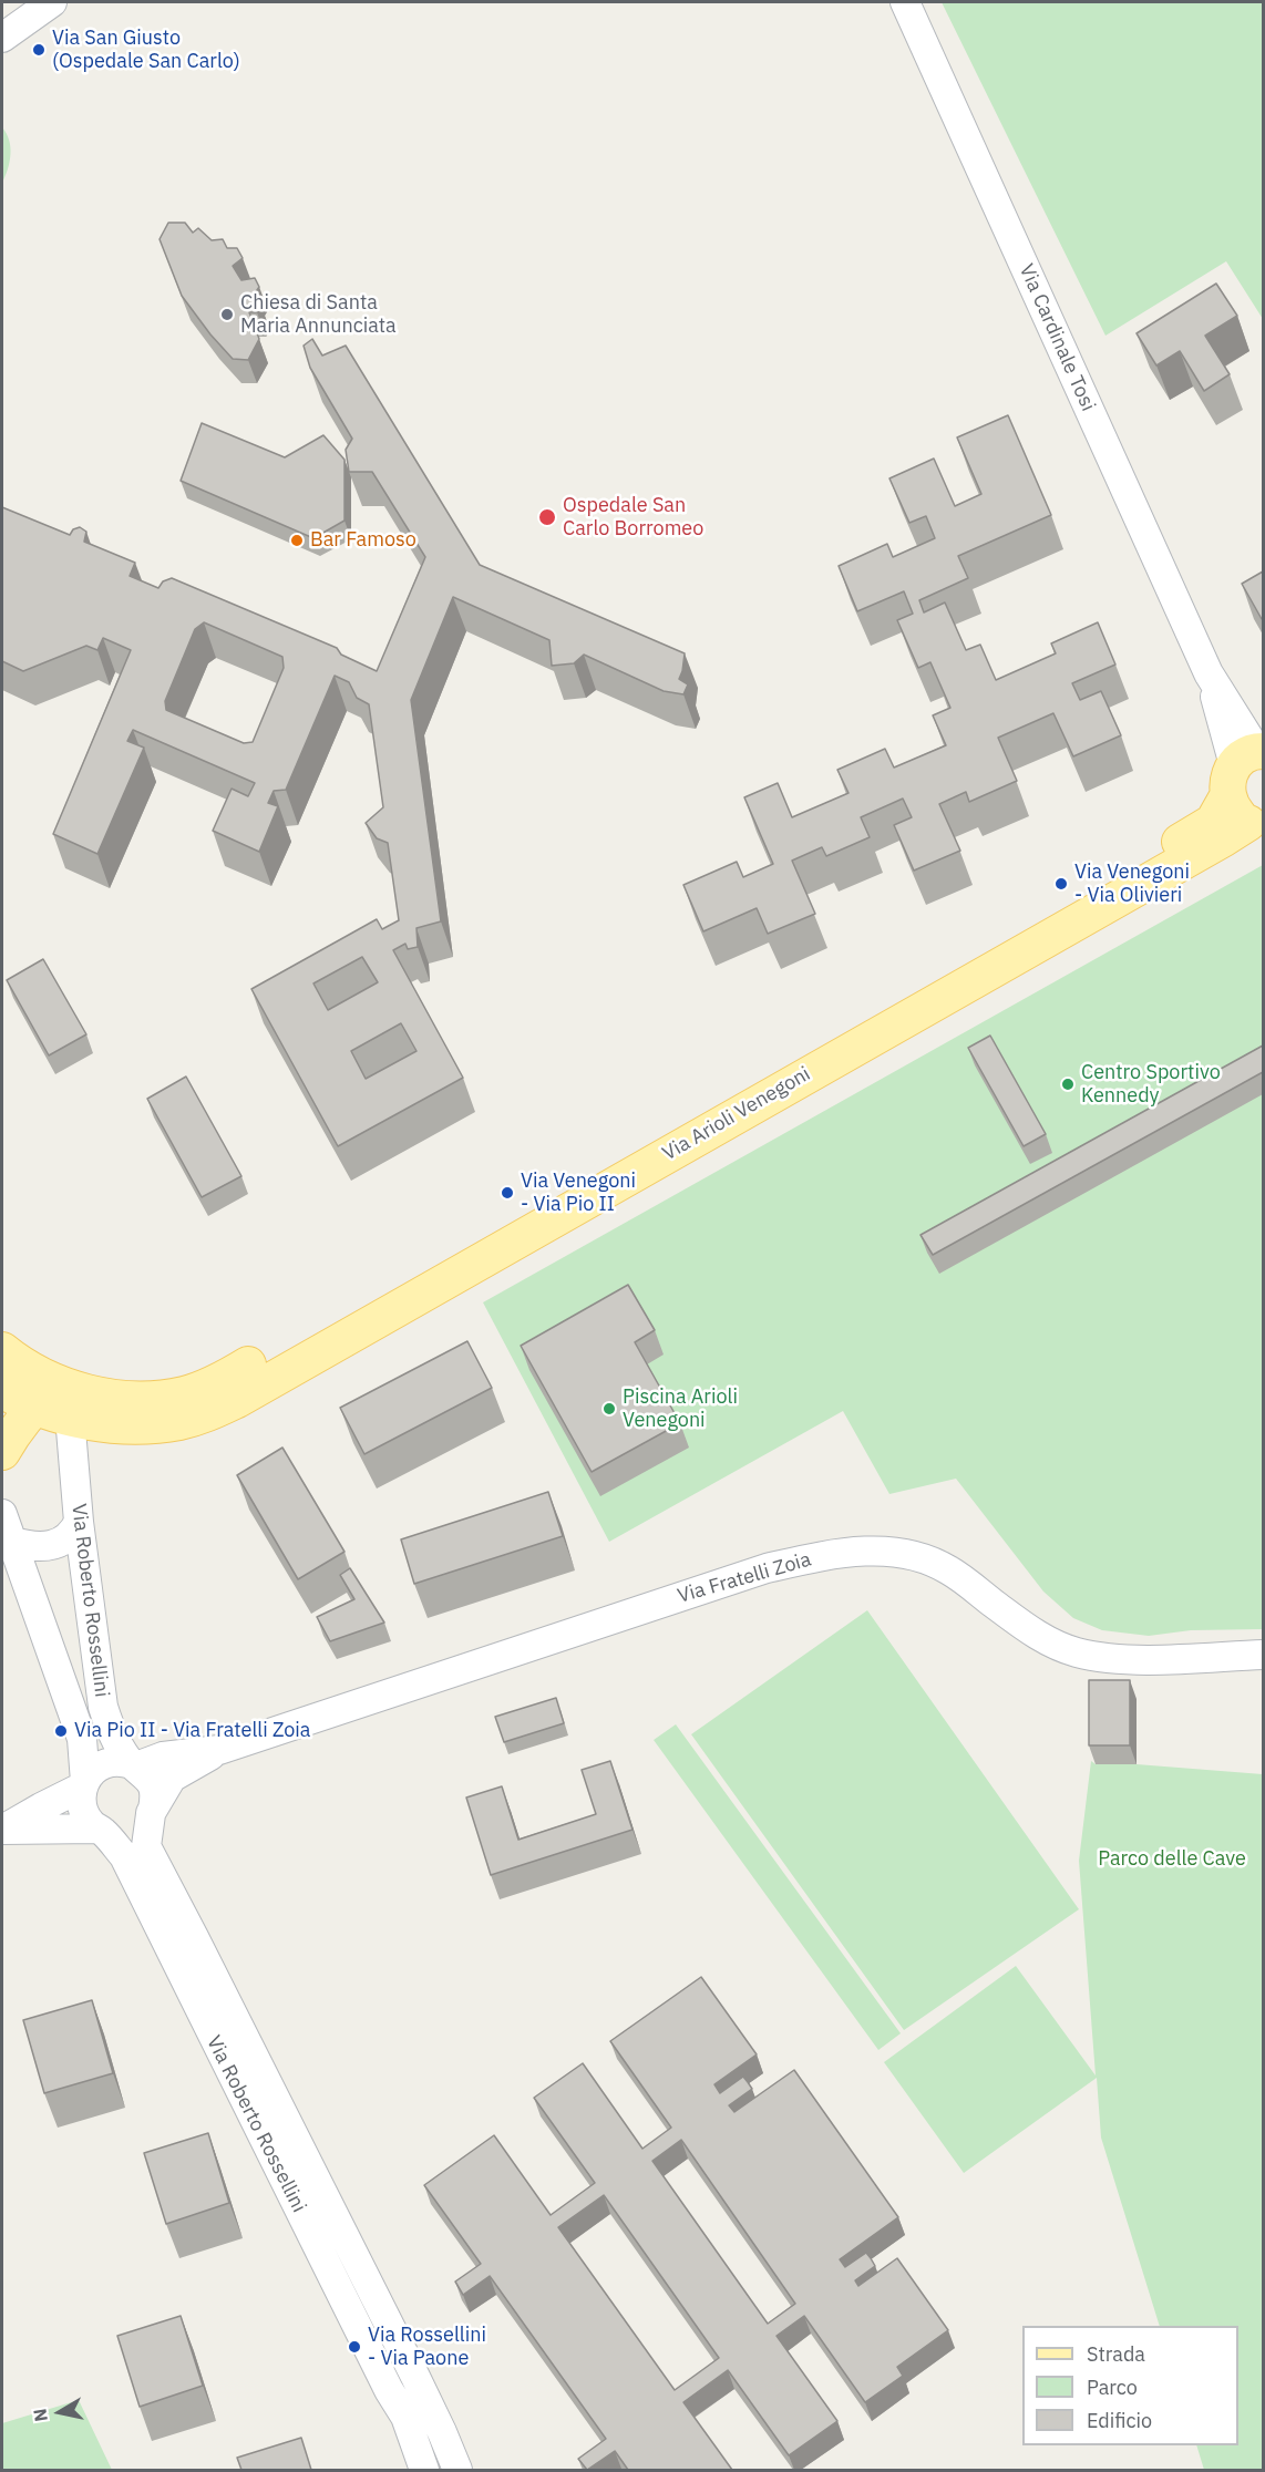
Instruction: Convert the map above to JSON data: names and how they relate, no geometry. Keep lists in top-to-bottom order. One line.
{"streets":{"main road":["Via Arioli Venegoni"],"street":["Via Cardinale Tosi","Via Fratelli Zoia","Via Roberto Rossellini"]},"crossings":[["Via Cardinale Tosi","Via Arioli Venegoni"],["Via Arioli Venegoni","Via Roberto Rossellini"],["Via Fratelli Zoia","Via Roberto Rossellini"]],"parks":["Parco delle Cave"],"places":["Via San Giusto (Ospedale San Carlo)","Chiesa di Santa Maria Annunciata","Ospedale San Carlo Borromeo","Bar Famoso","Via Venegoni - Via Olivieri","Centro Sportivo Kennedy","Via Venegoni - Via Pio II","Piscina Arioli Venegoni","Via Pio II - Via Fratelli Zoia","Via Rossellini - Via Paone"],"legend":["Strada","Parco","Edificio"],"north":"left"}
